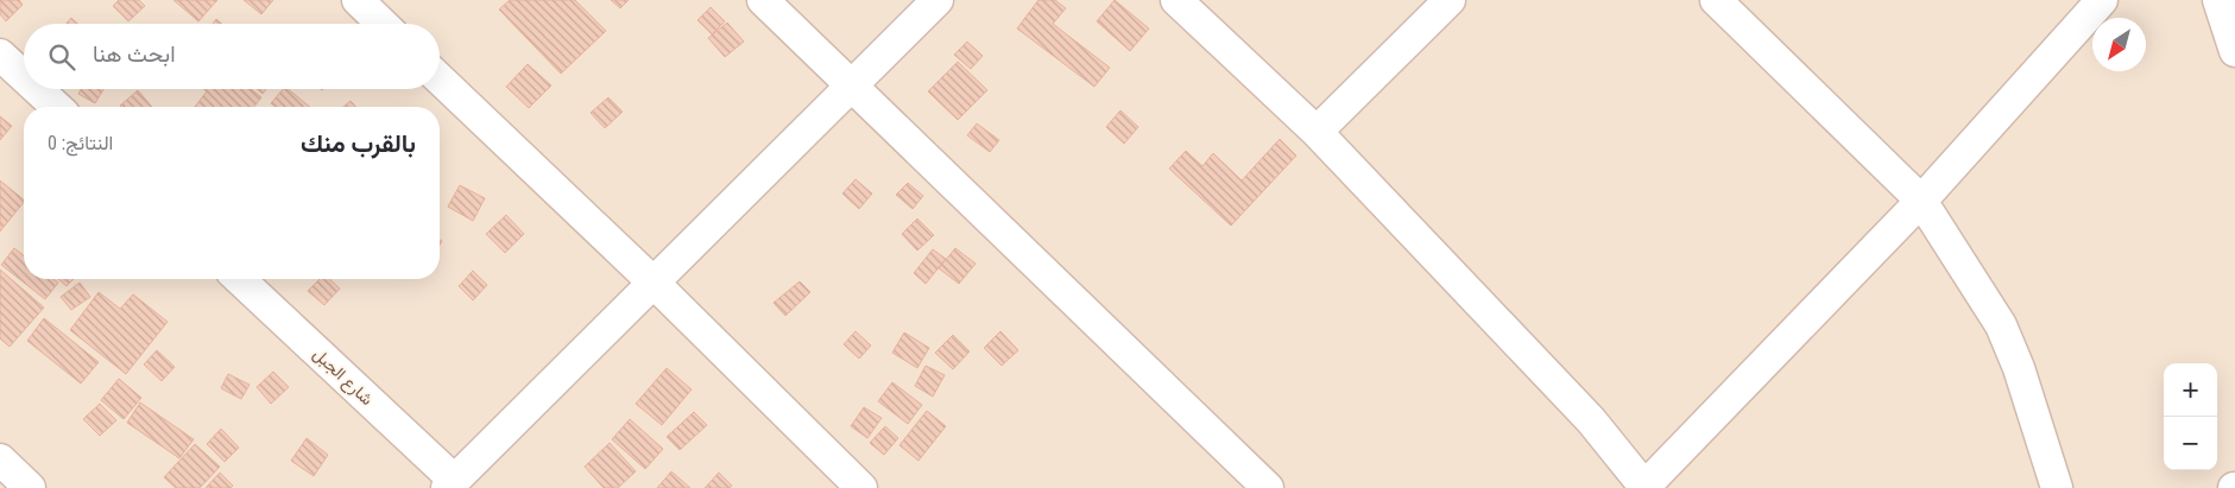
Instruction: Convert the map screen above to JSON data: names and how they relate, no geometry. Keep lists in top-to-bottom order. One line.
{"streets":{"street":["شارع الجبل"]},"north":"bottom left","page":{"search":"ابحث هنا","heading":["بالقرب منك","النتائج: 0"],"map_buttons":["+","−"]}}
